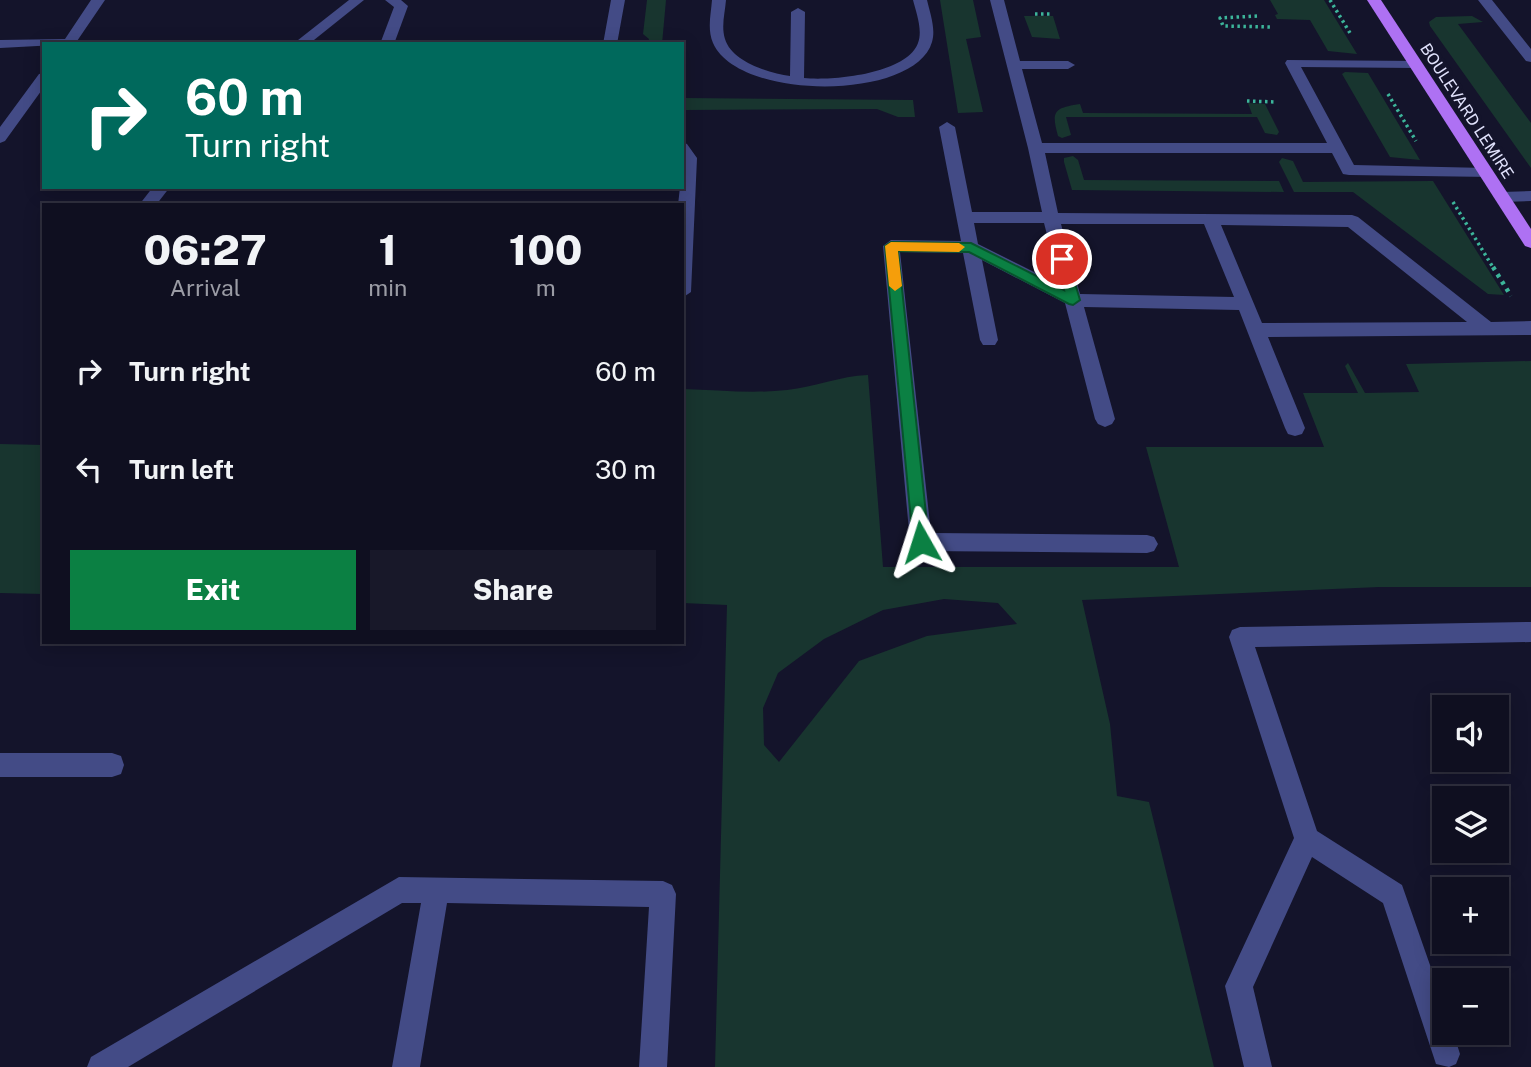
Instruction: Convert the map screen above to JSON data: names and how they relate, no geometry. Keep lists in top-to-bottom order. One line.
{"streets":{"main road":["BOULEVARD LEMIRE"]},"page":{"turn":["60 m","Turn right"],"eta":["06:27","Arrival","1","min","100","m"],"list":[{"name":"Turn right","value":"60 m"},{"name":"Turn left","value":"30 m"}],"buttons":["Exit","Share"],"map_buttons":["+","−"]}}
